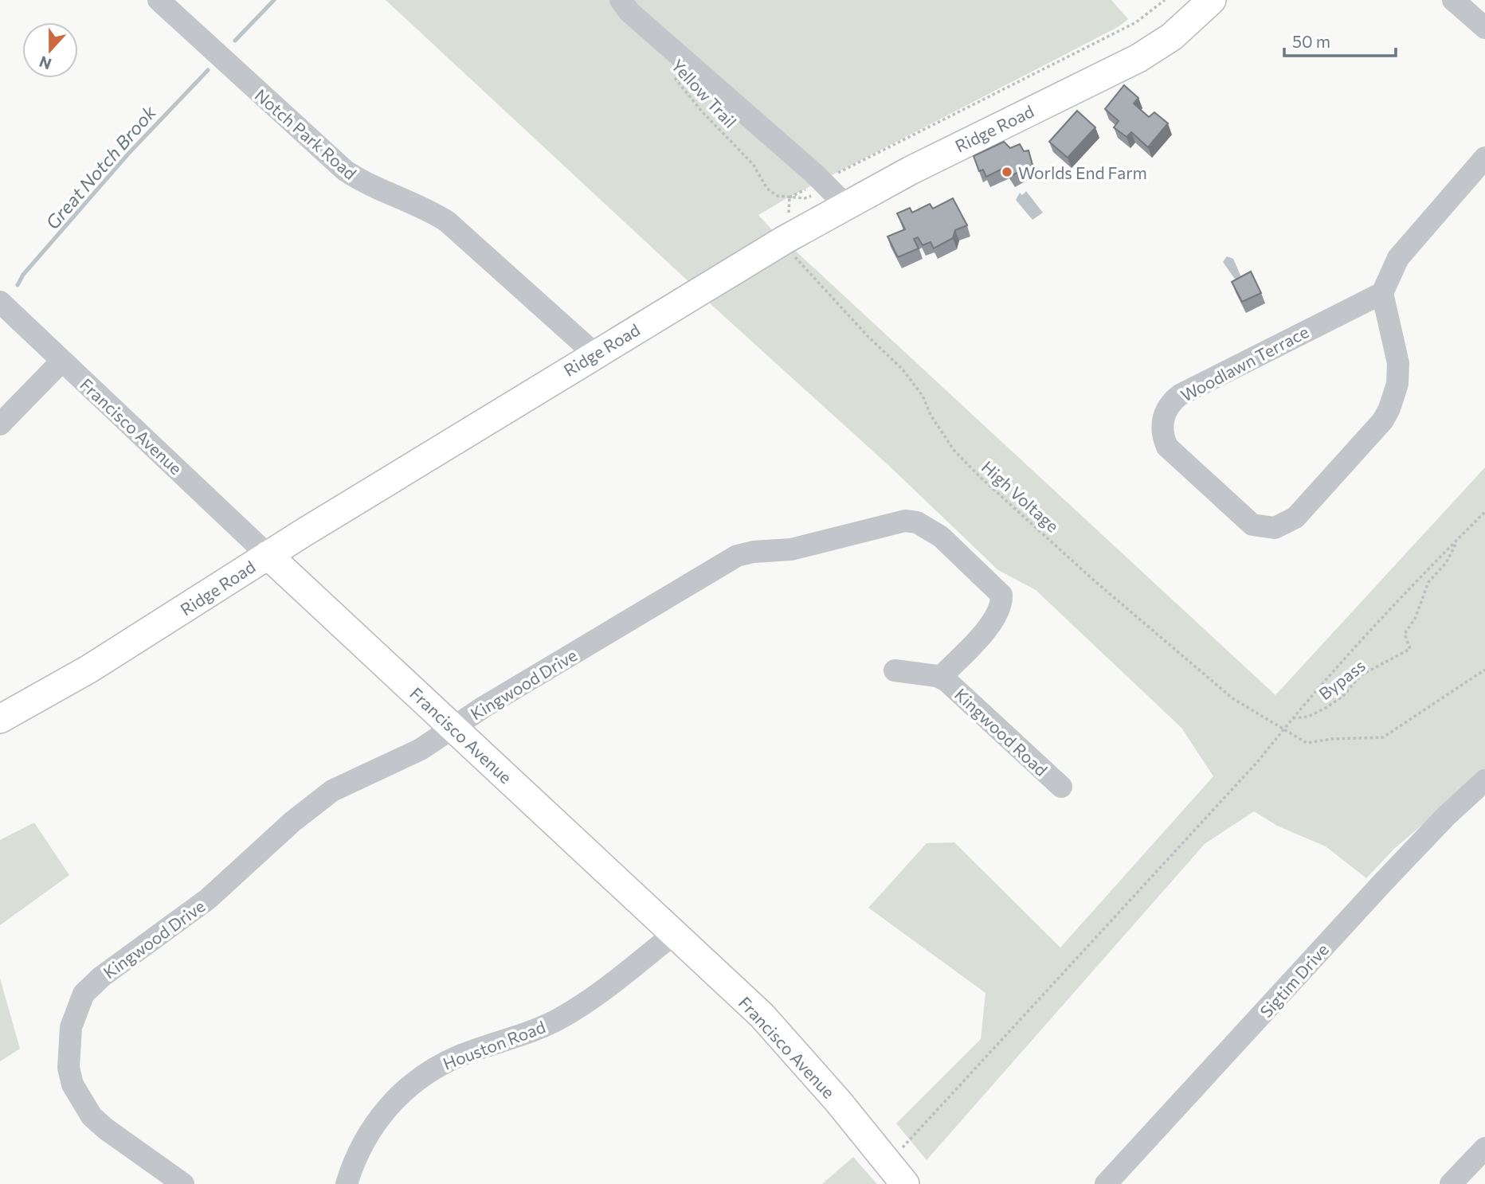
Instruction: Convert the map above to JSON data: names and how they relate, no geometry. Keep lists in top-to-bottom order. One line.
{"streets":{"main road":["Ridge Road","Francisco Avenue"],"street":["Notch Park Road","Woodlawn Terrace","Kingwood Drive","Kingwood Road","Sigtim Drive","Houston Road"],"path":["Yellow Trail","High Voltage","Bypass"]},"crossings":[["Ridge Road","Notch Park Road"],["Ridge Road","Francisco Avenue"],["Ridge Road","High Voltage"],["Francisco Avenue","Kingwood Drive"],["Francisco Avenue","Houston Road"],["Kingwood Drive","Kingwood Road"]],"water":["Great Notch Brook"],"places":["Worlds End Farm"],"scale_bar":"50 m","north":"bottom"}
